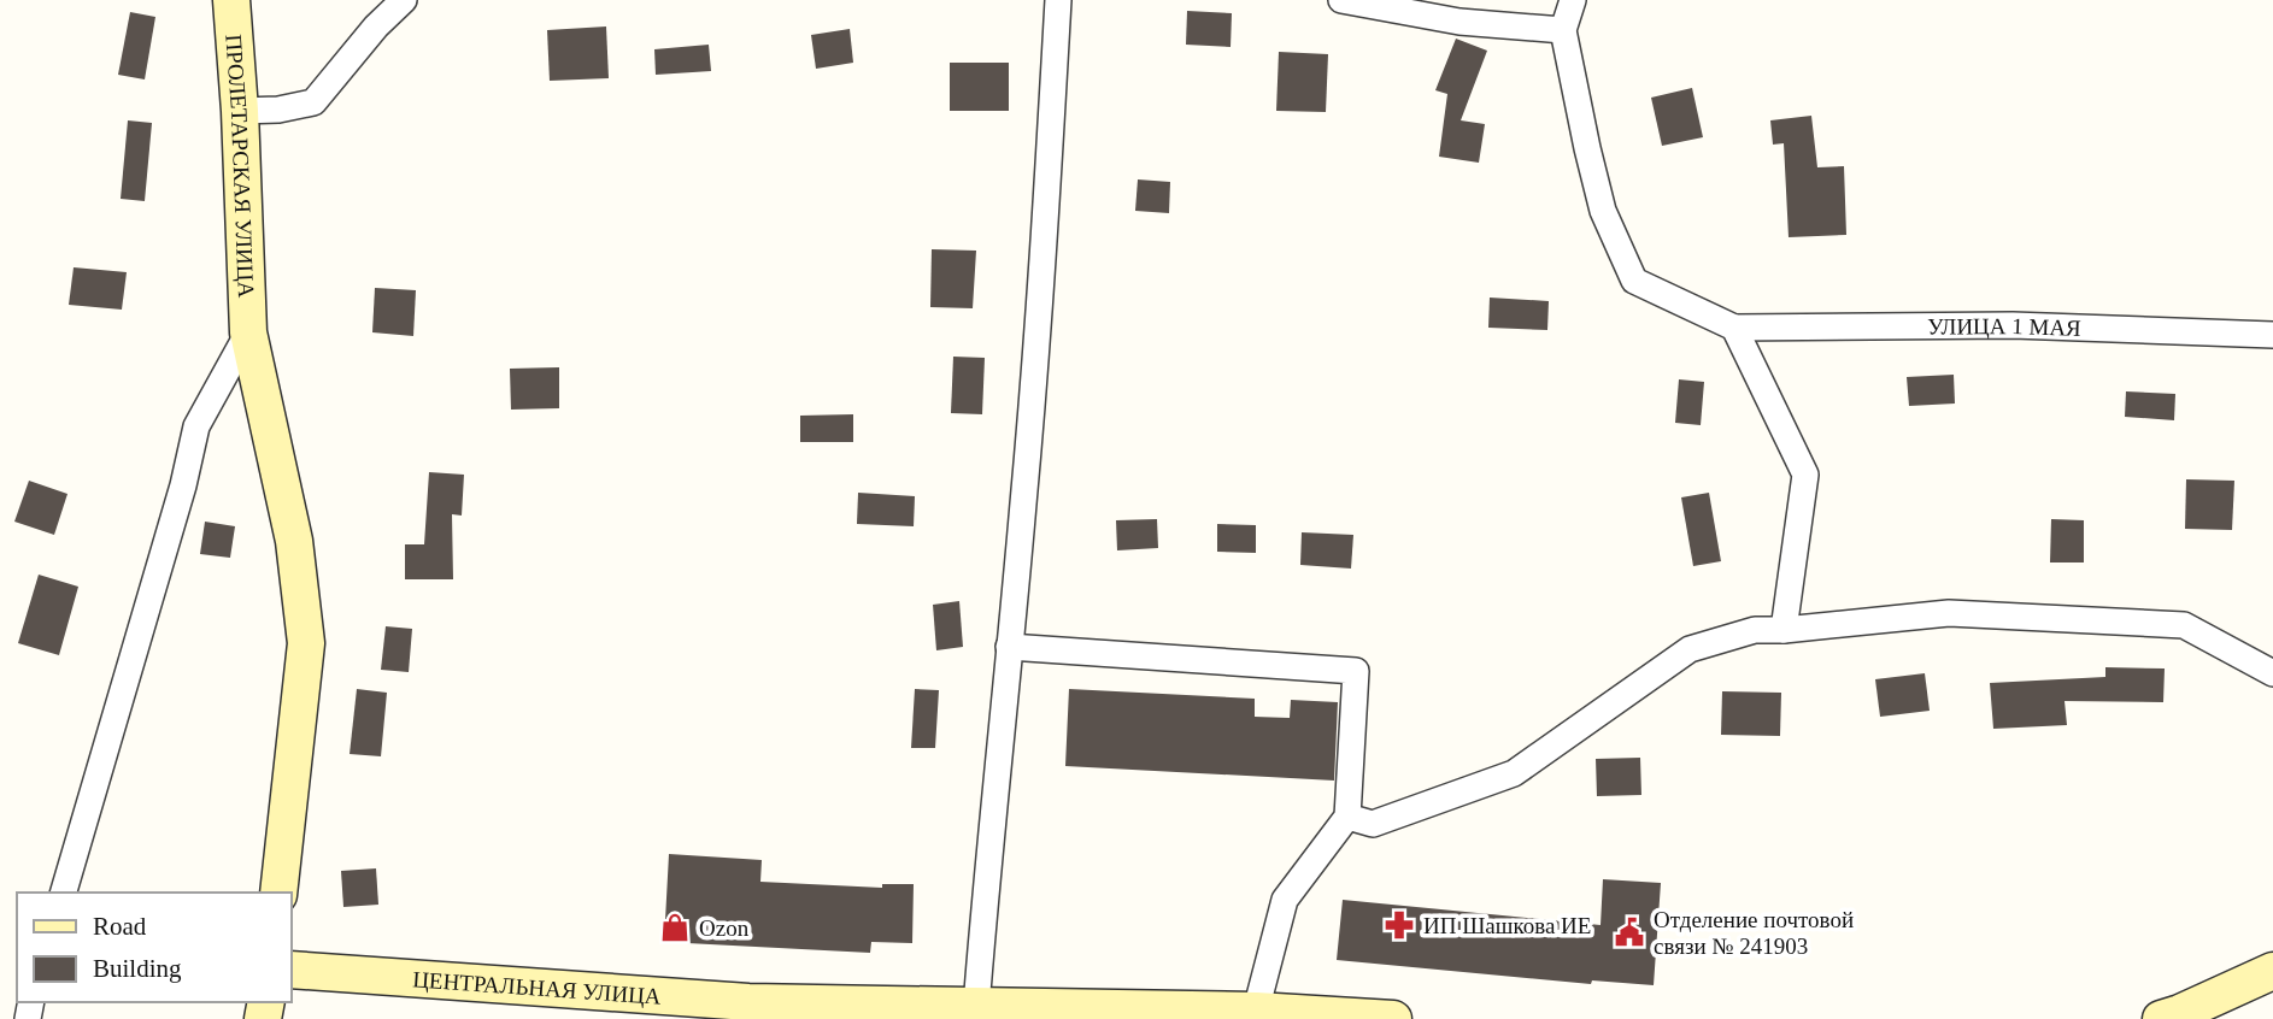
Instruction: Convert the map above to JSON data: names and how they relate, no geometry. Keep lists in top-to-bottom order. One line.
{"streets":{"street":["ПРОЛЕТАРСКАЯ УЛИЦА","УЛИЦА 1 МАЯ","ЦЕНТРАЛЬНАЯ УЛИЦА"]},"places":{"pharmacy":["ИП Шашкова ИЕ"],"shop":["Ozon"],"public building":["Отделение почтовой связи № 241903"]},"legend":["Road","Building"]}
